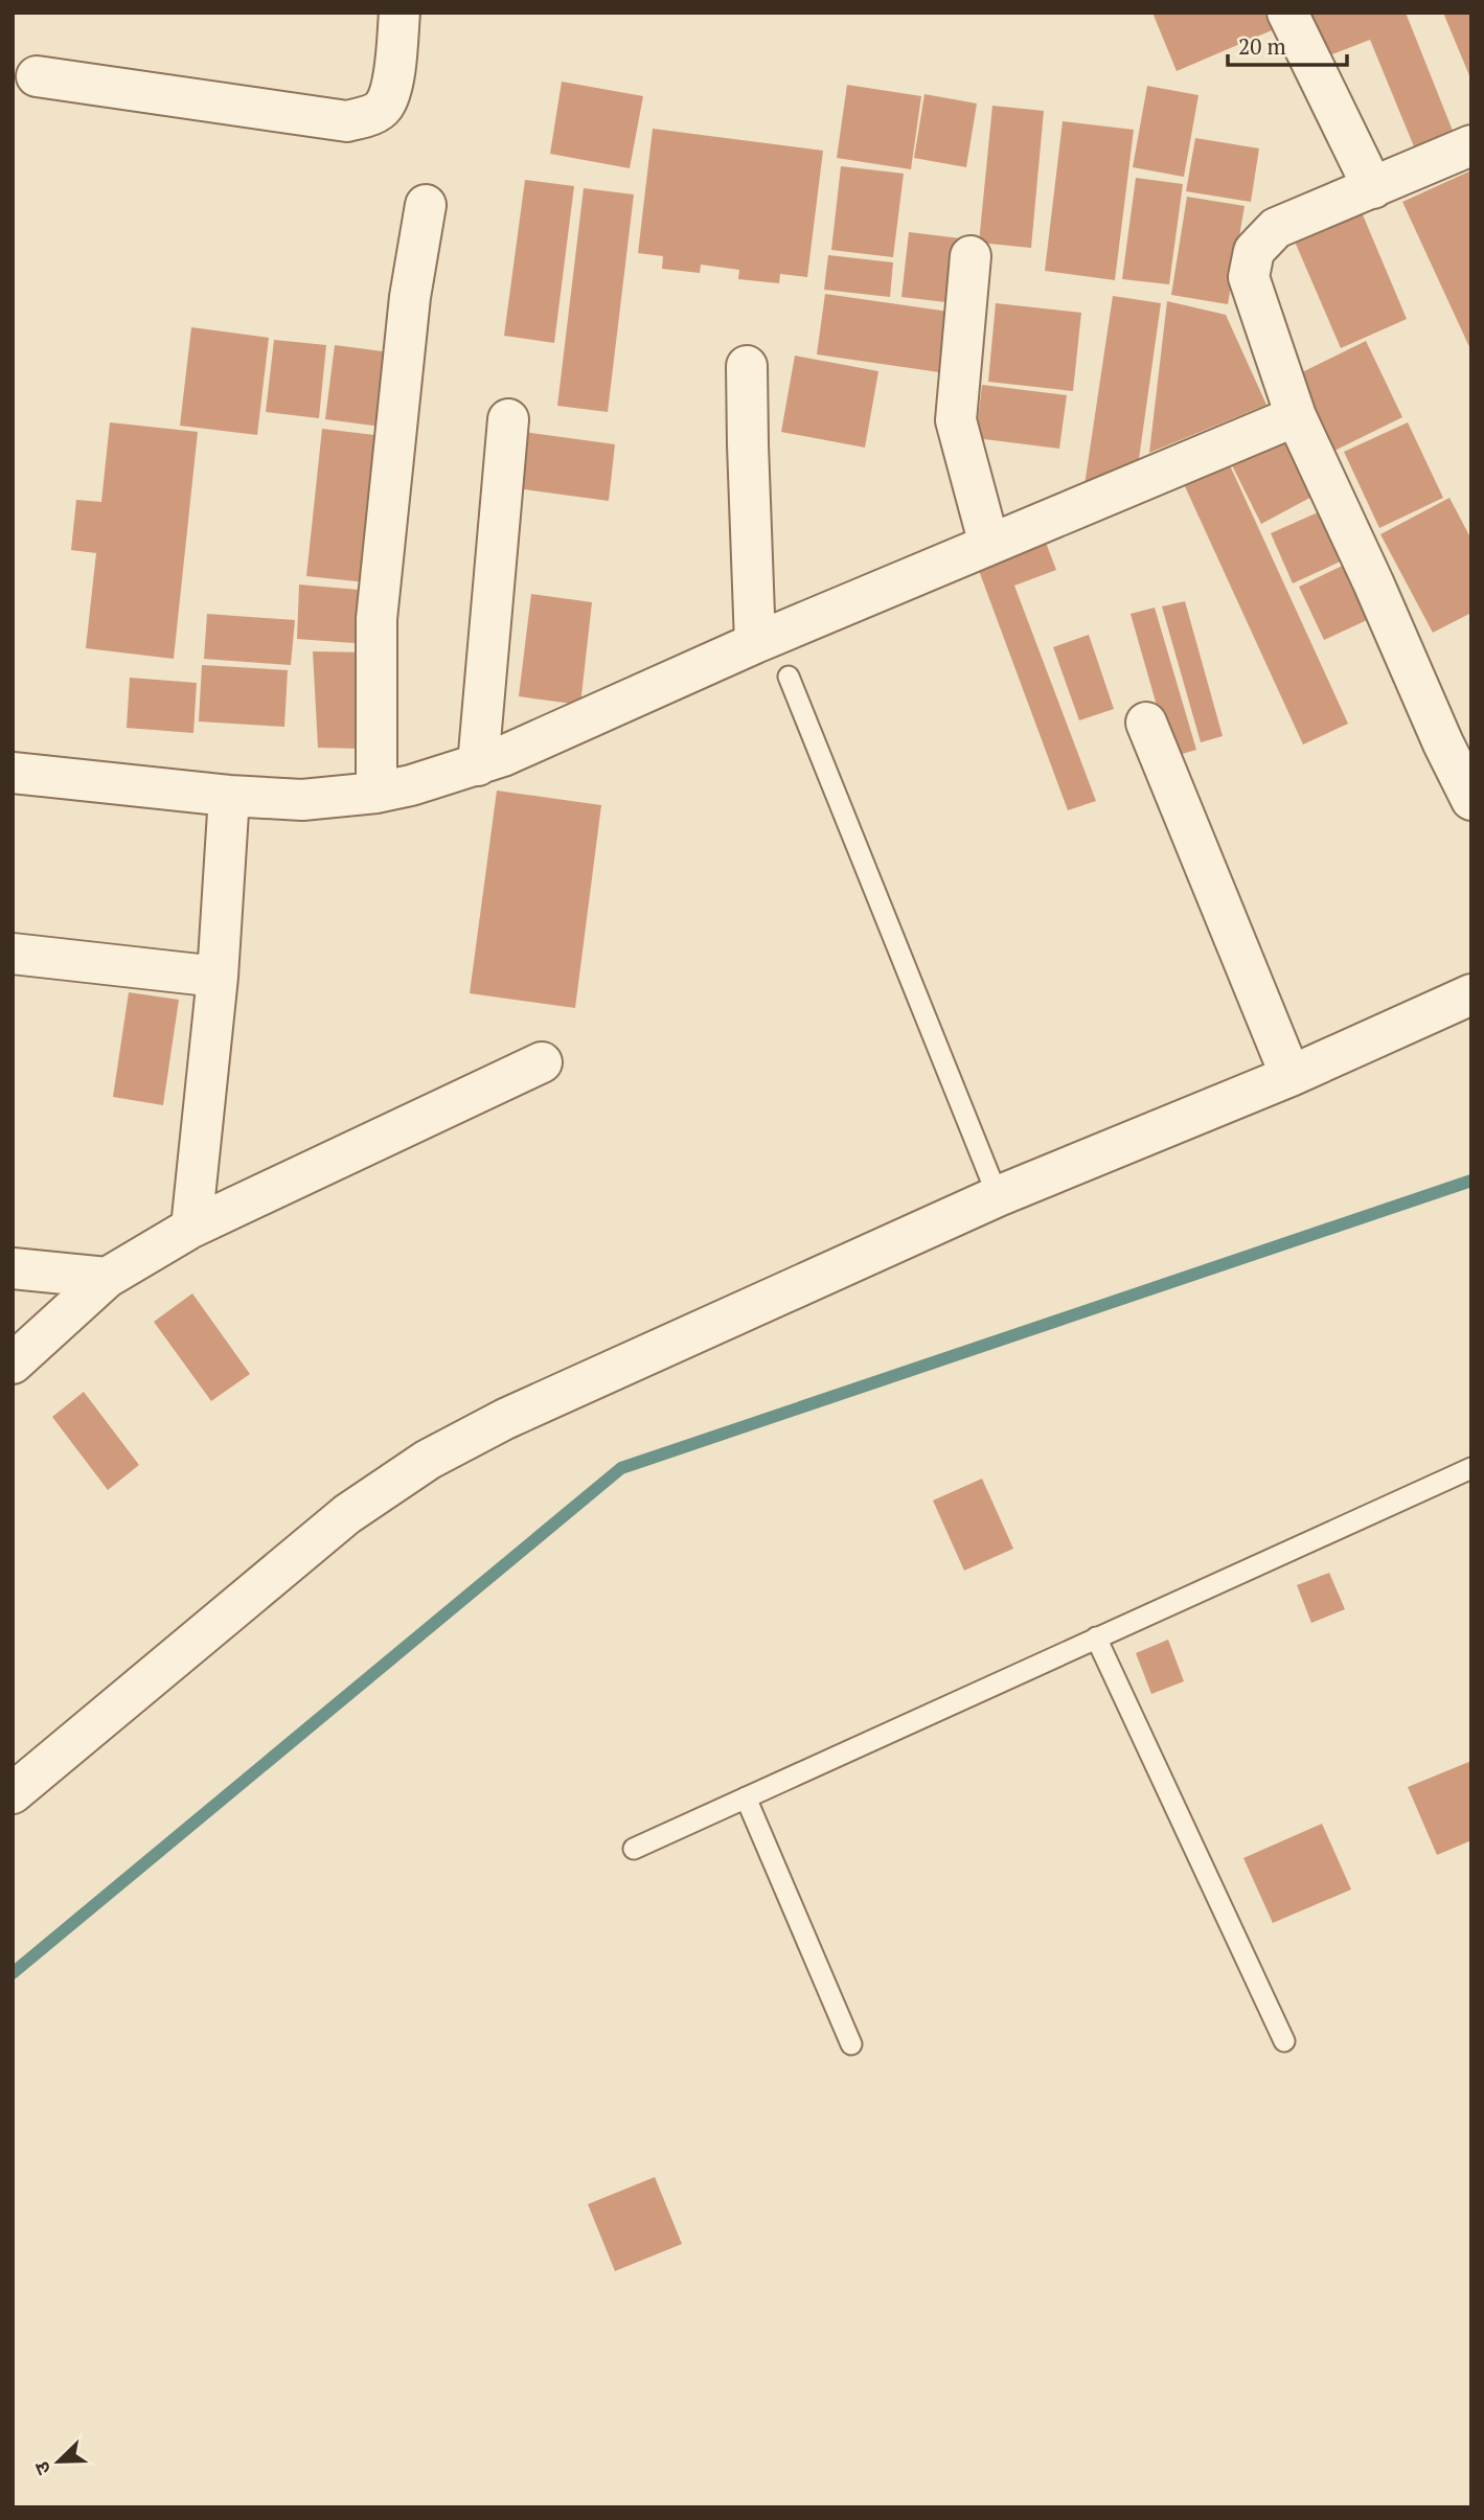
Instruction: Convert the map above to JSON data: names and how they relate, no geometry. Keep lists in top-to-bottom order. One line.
{"scale_bar":"20 m","north":"bottom left"}
